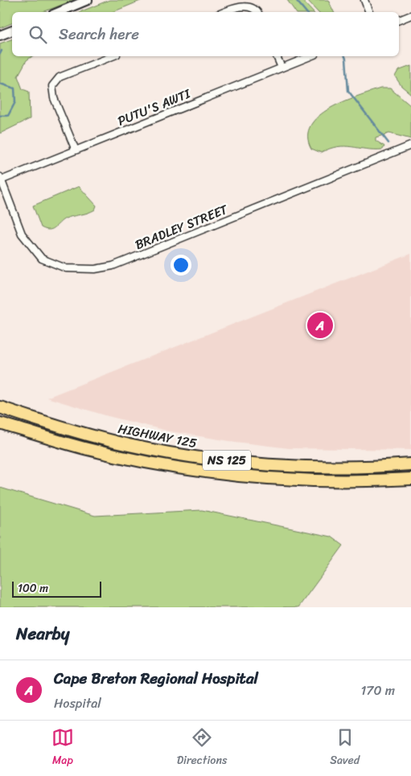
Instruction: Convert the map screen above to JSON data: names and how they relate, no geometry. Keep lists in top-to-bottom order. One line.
{"streets":{"highway":["HIGHWAY 125","NS 125"],"street":["PUTU'S AWTI","BRADLEY STREET"]},"crossings":[["PUTU'S AWTI","BRADLEY STREET"]],"scale_bar":"100 m","page":{"search":"Search here","pins":"A","scale":"100 m","heading":"Nearby","list":[{"mark":"A","name":"Cape Breton Regional Hospital","note":"Hospital","value":"170 m"}],"nav":["Map","Directions","Saved"]}}
